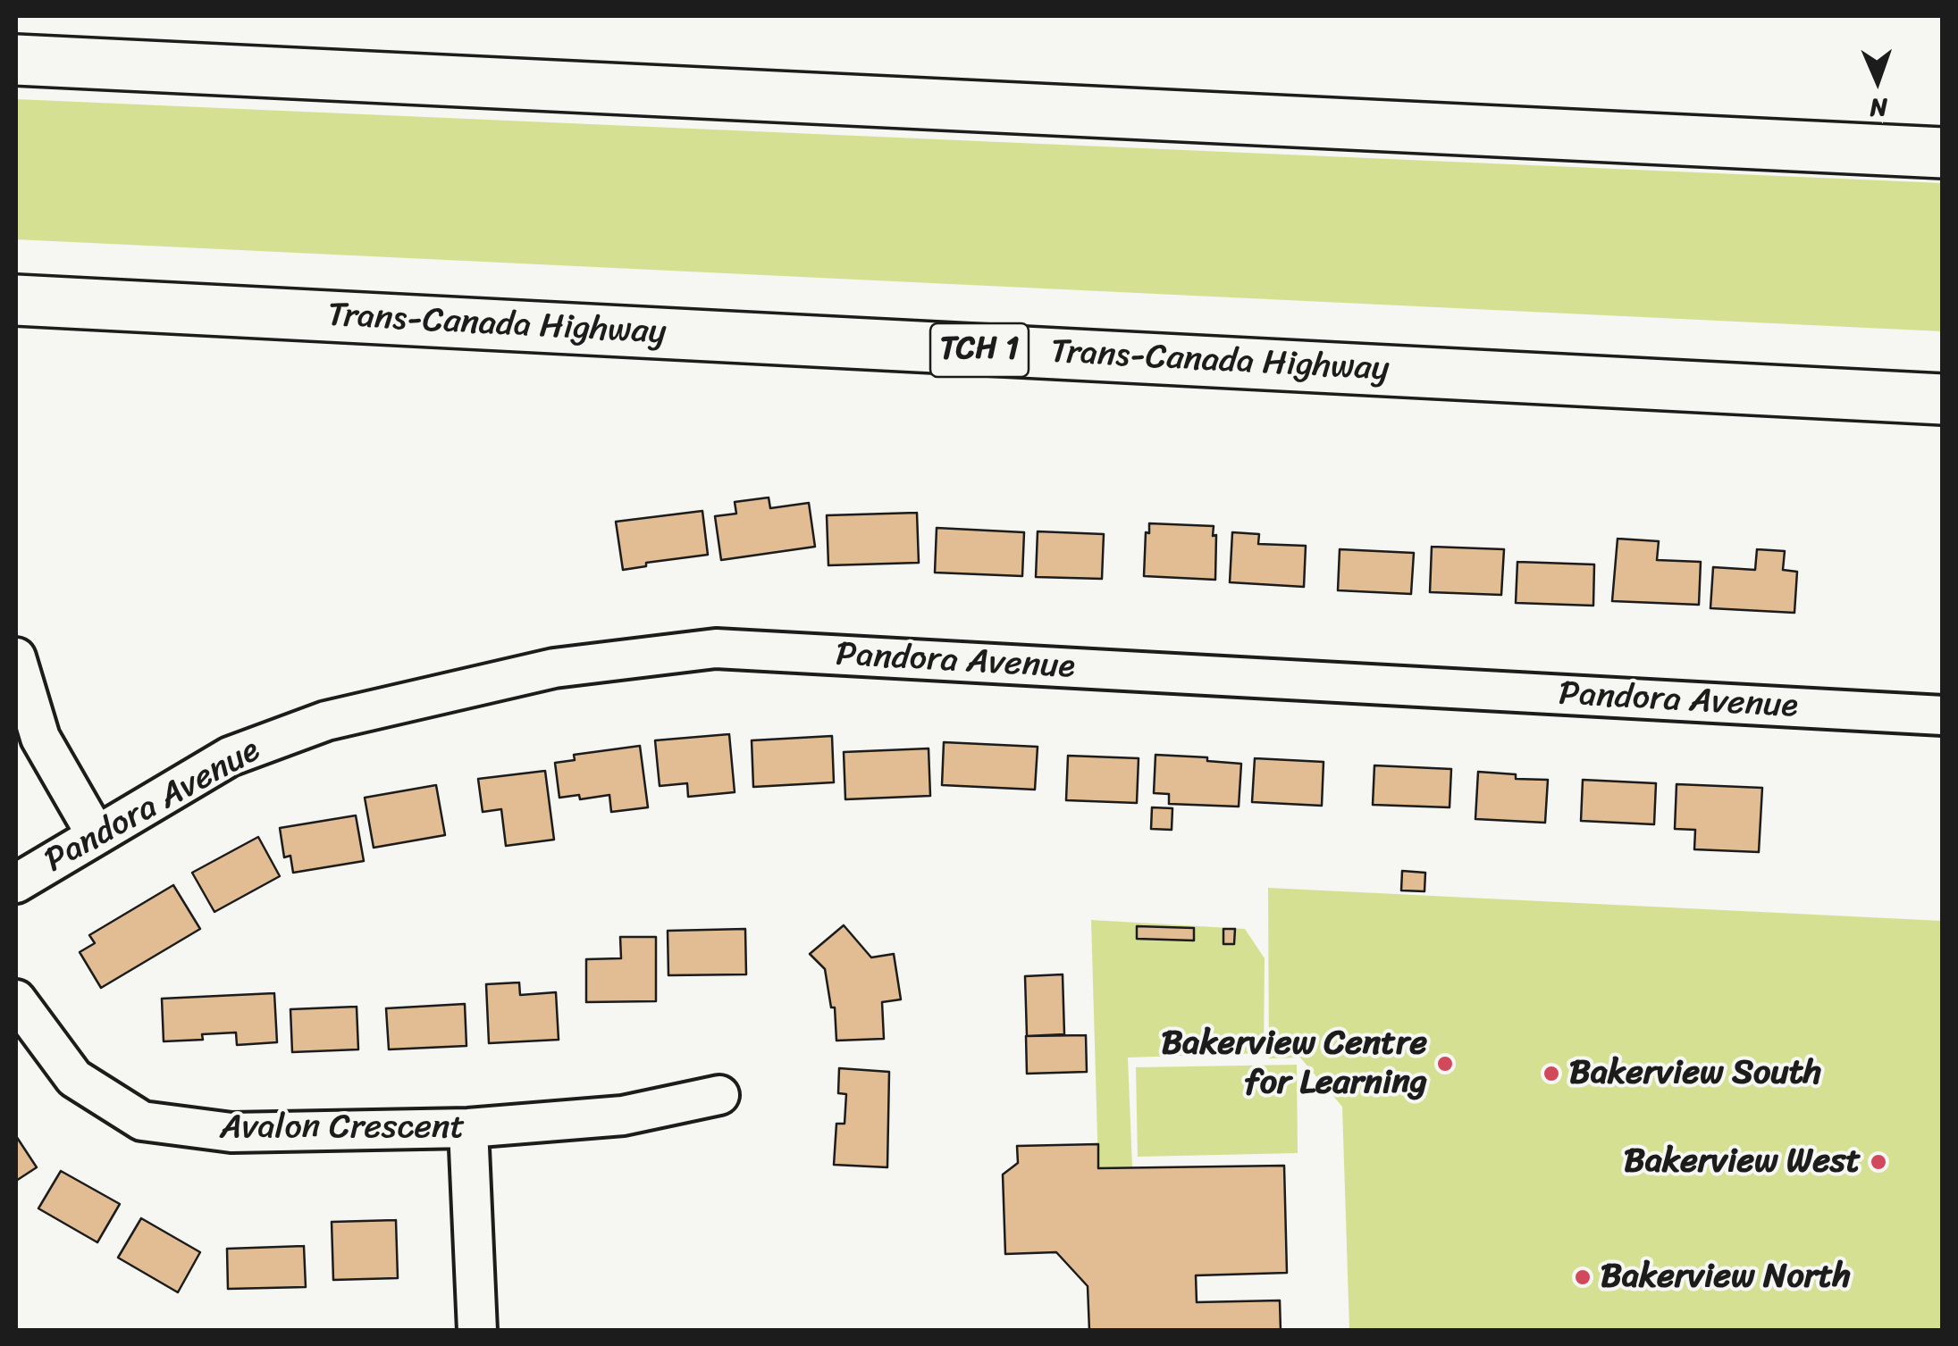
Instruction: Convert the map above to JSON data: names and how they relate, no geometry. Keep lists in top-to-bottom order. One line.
{"streets":{"highway":["Trans-Canada Highway","TCH 1"],"street":["Pandora Avenue","Avalon Crescent"]},"places":["Bakerview Centre for Learning","Bakerview South","Bakerview West","Bakerview North"],"north":"bottom"}
